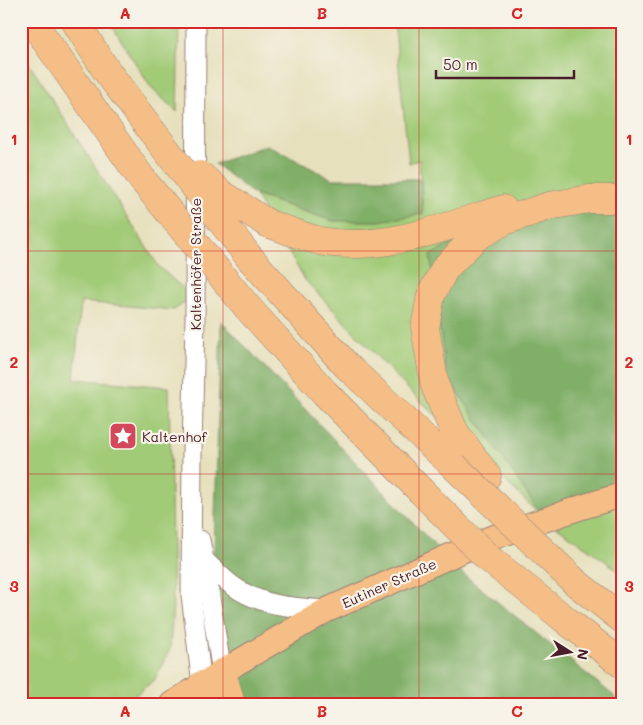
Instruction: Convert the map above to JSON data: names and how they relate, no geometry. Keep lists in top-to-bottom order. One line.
{"streets":{"main road":["Eutiner Straße"],"street":["Kaltenhöfer Straße"]},"crossings":[["Kaltenhöfer Straße","Eutiner Straße"]],"places":{"place":["Kaltenhof"]},"scale_bar":"50 m","north":"right","grid":{"columns":["A","B","C"],"rows":["1","2","3"]}}
